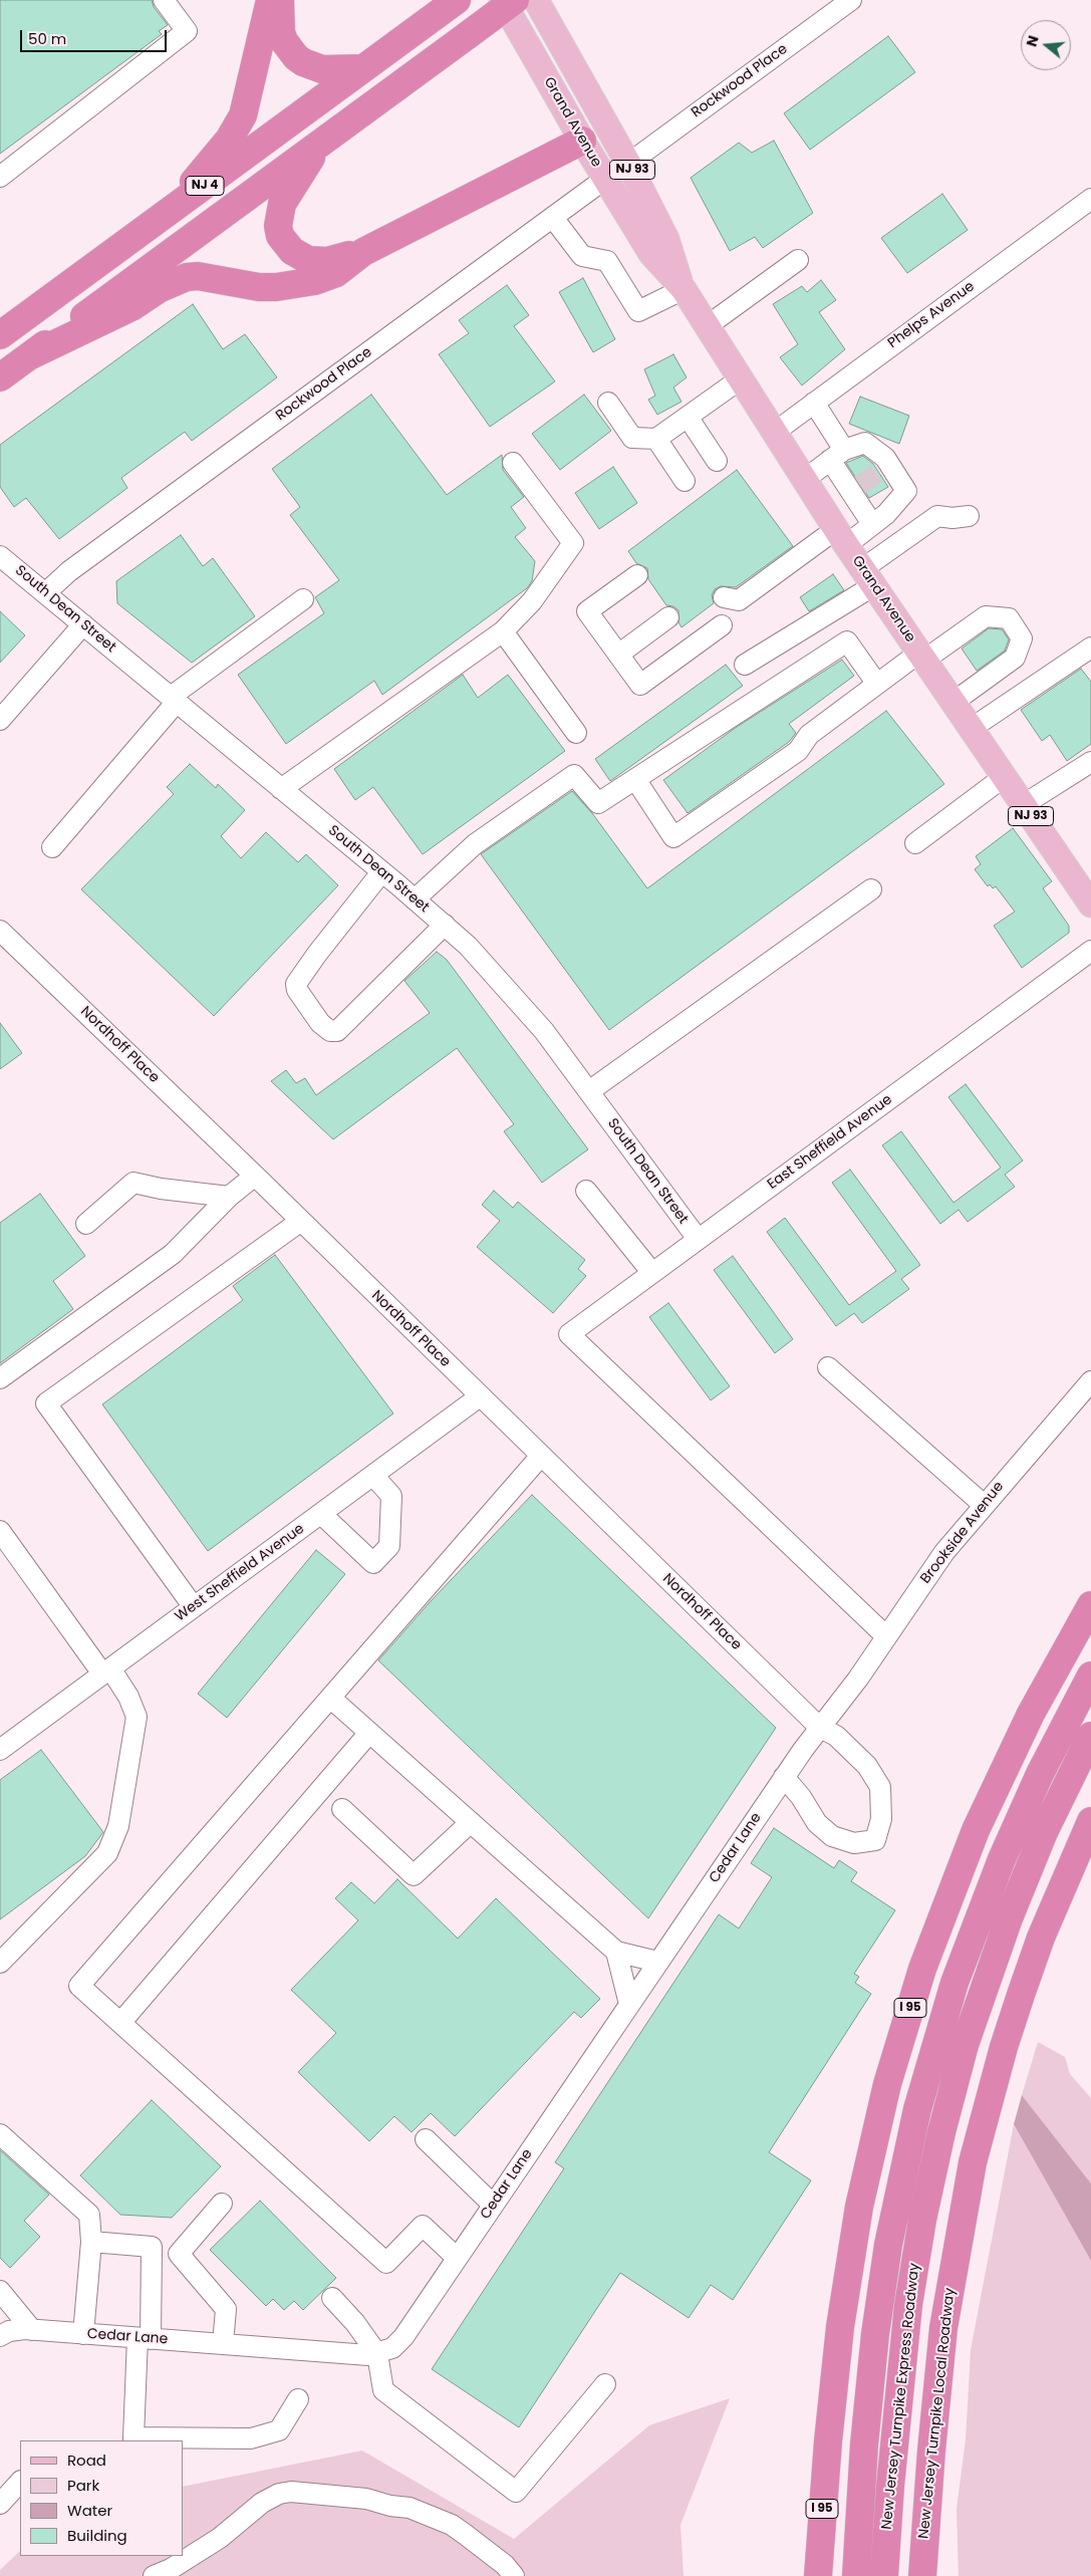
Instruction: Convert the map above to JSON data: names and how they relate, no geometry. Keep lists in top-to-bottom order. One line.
{"streets":{"highway":["NJ 4","I 95","New Jersey Turnpike Express Roadway","New Jersey Turnpike Local Roadway"],"main road":["Grand Avenue","NJ 93"],"street":["Rockwood Place","Phelps Avenue","South Dean Street","Nordhoff Place","East Sheffield Avenue","Brookside Avenue","West Sheffield Avenue","Cedar Lane"]},"crossings":[["Rockwood Place","Grand Avenue"],["Rockwood Place","South Dean Street"],["Grand Avenue","Phelps Avenue"],["South Dean Street","East Sheffield Avenue"],["Nordhoff Place","West Sheffield Avenue"],["Nordhoff Place","Cedar Lane"],["East Sheffield Avenue","Brookside Avenue"],["Brookside Avenue","Cedar Lane"]],"legend":["Road","Park","Water","Building"],"scale_bar":"50 m","north":"left"}
